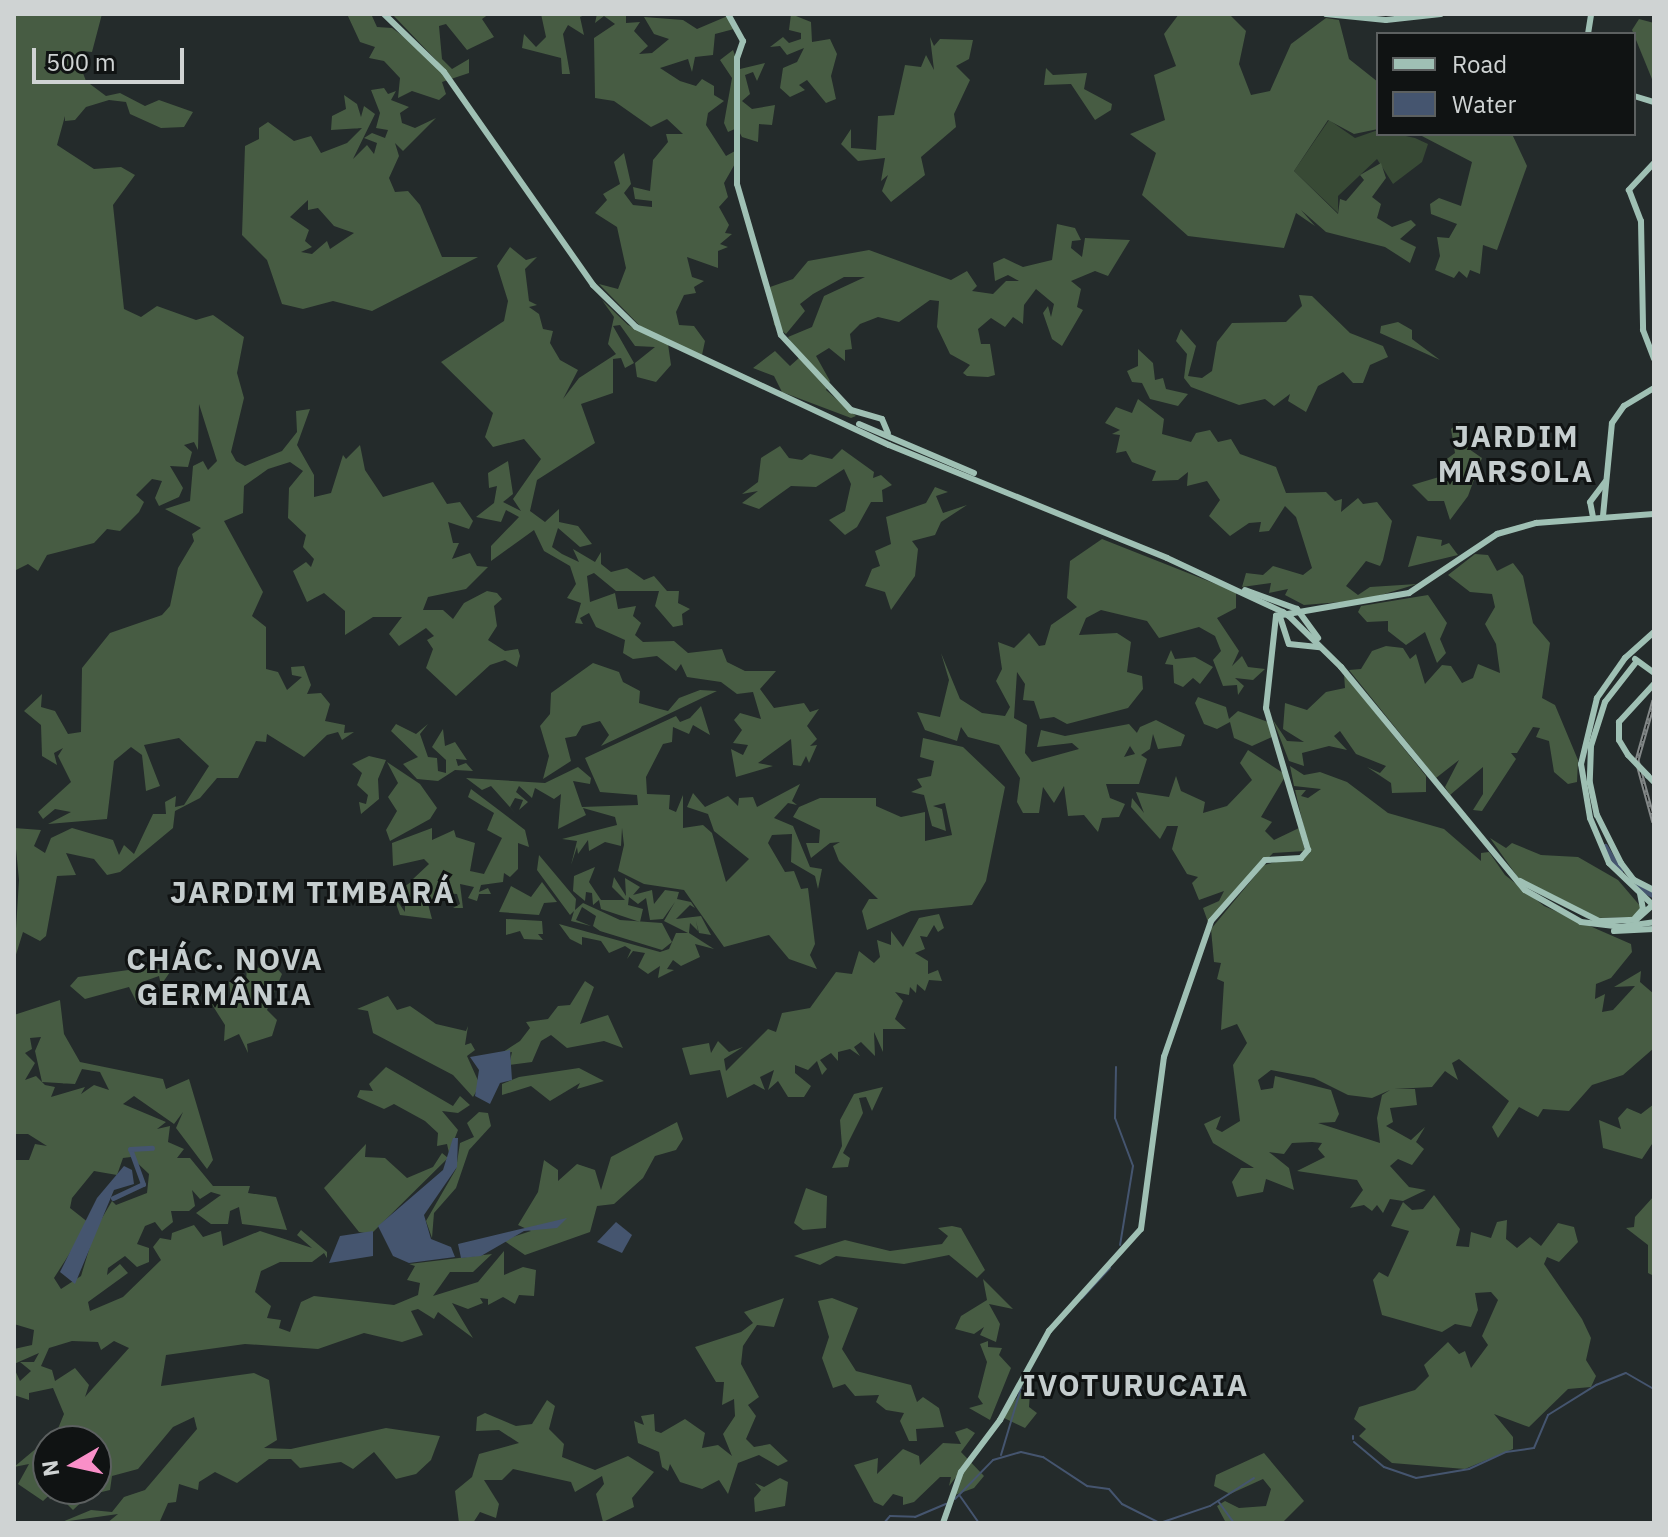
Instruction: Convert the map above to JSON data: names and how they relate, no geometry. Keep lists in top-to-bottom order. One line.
{"districts":["JARDIM MARSOLA","JARDIM TIMBARÁ","CHÁC. NOVA GERMÂNIA","IVOTURUCAIA"],"legend":["Road","Water"],"scale_bar":"500 m","north":"left"}
